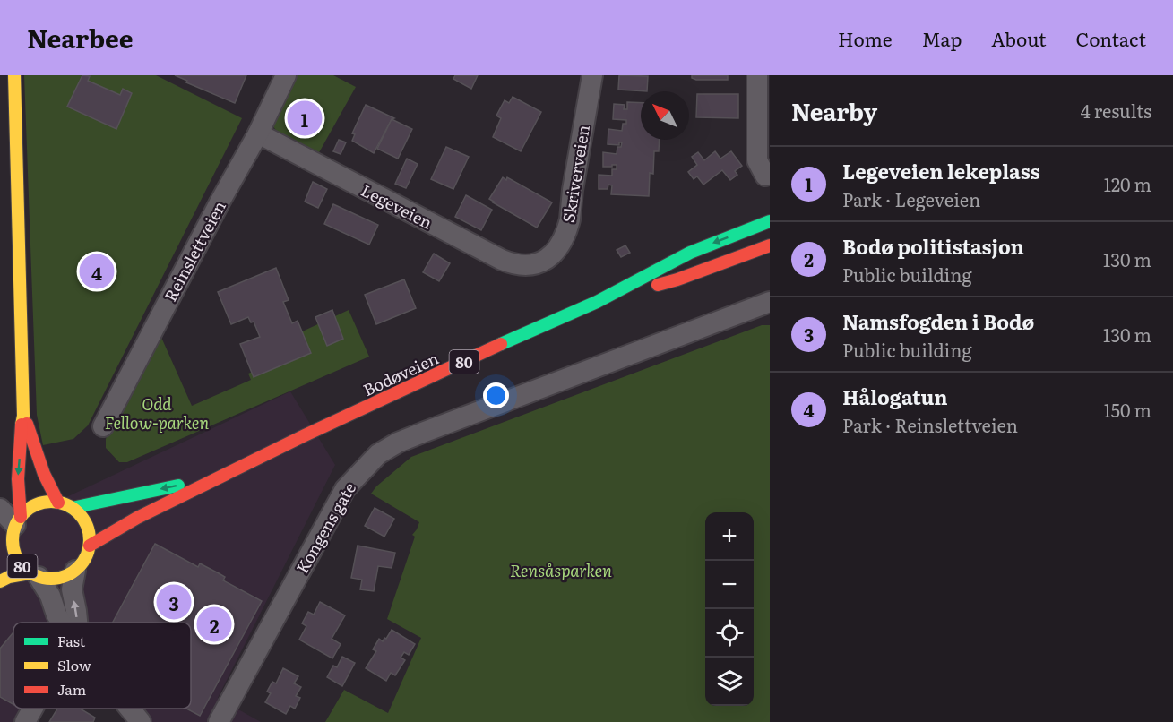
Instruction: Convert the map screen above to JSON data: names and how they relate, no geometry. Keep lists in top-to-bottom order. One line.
{"streets":{"main road":["80","Bodøveien"],"street":["Skriverveien","Legeveien","Reinslettveien","Kongens gate"]},"crossings":[["Skriverveien","Legeveien"],["Legeveien","Reinslettveien"],["80","Bodøveien"]],"parks":["Odd Fellow-parken","Rensåsparken"],"legend":["Fast","Slow","Jam"],"north":"top left","page":{"header":"Nearbee","nav":["Home","Map","About","Contact"],"heading":["Nearby","4 results"],"pins":["1","4","3","2"],"list":[{"mark":"1","name":"Legeveien lekeplass","note":"Park · Legeveien","value":"120 m"},{"mark":"2","name":"Bodø politistasjon","note":"Public building","value":"130 m"},{"mark":"3","name":"Namsfogden i Bodø","note":"Public building","value":"130 m"},{"mark":"4","name":"Hålogatun","note":"Park · Reinslettveien","value":"150 m"}],"map_buttons":["+","−"]}}
